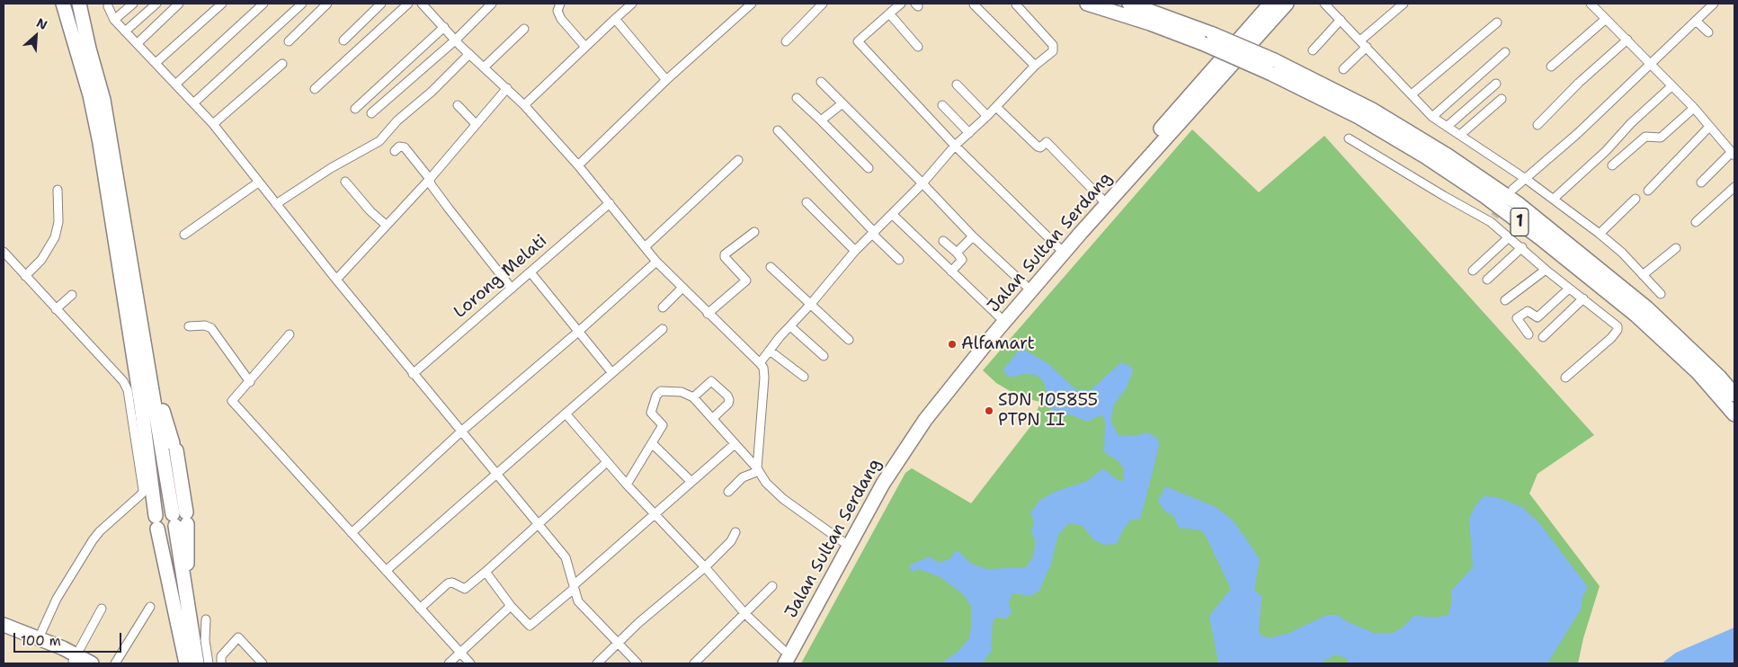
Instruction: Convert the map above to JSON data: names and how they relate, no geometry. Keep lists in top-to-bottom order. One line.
{"streets":{"highway":["1","Jalan Sultan Serdang"],"street":["Lorong Melati"]},"places":["Alfamart","SDN 105855 PTPN II"],"scale_bar":"100 m","north":"top right"}
